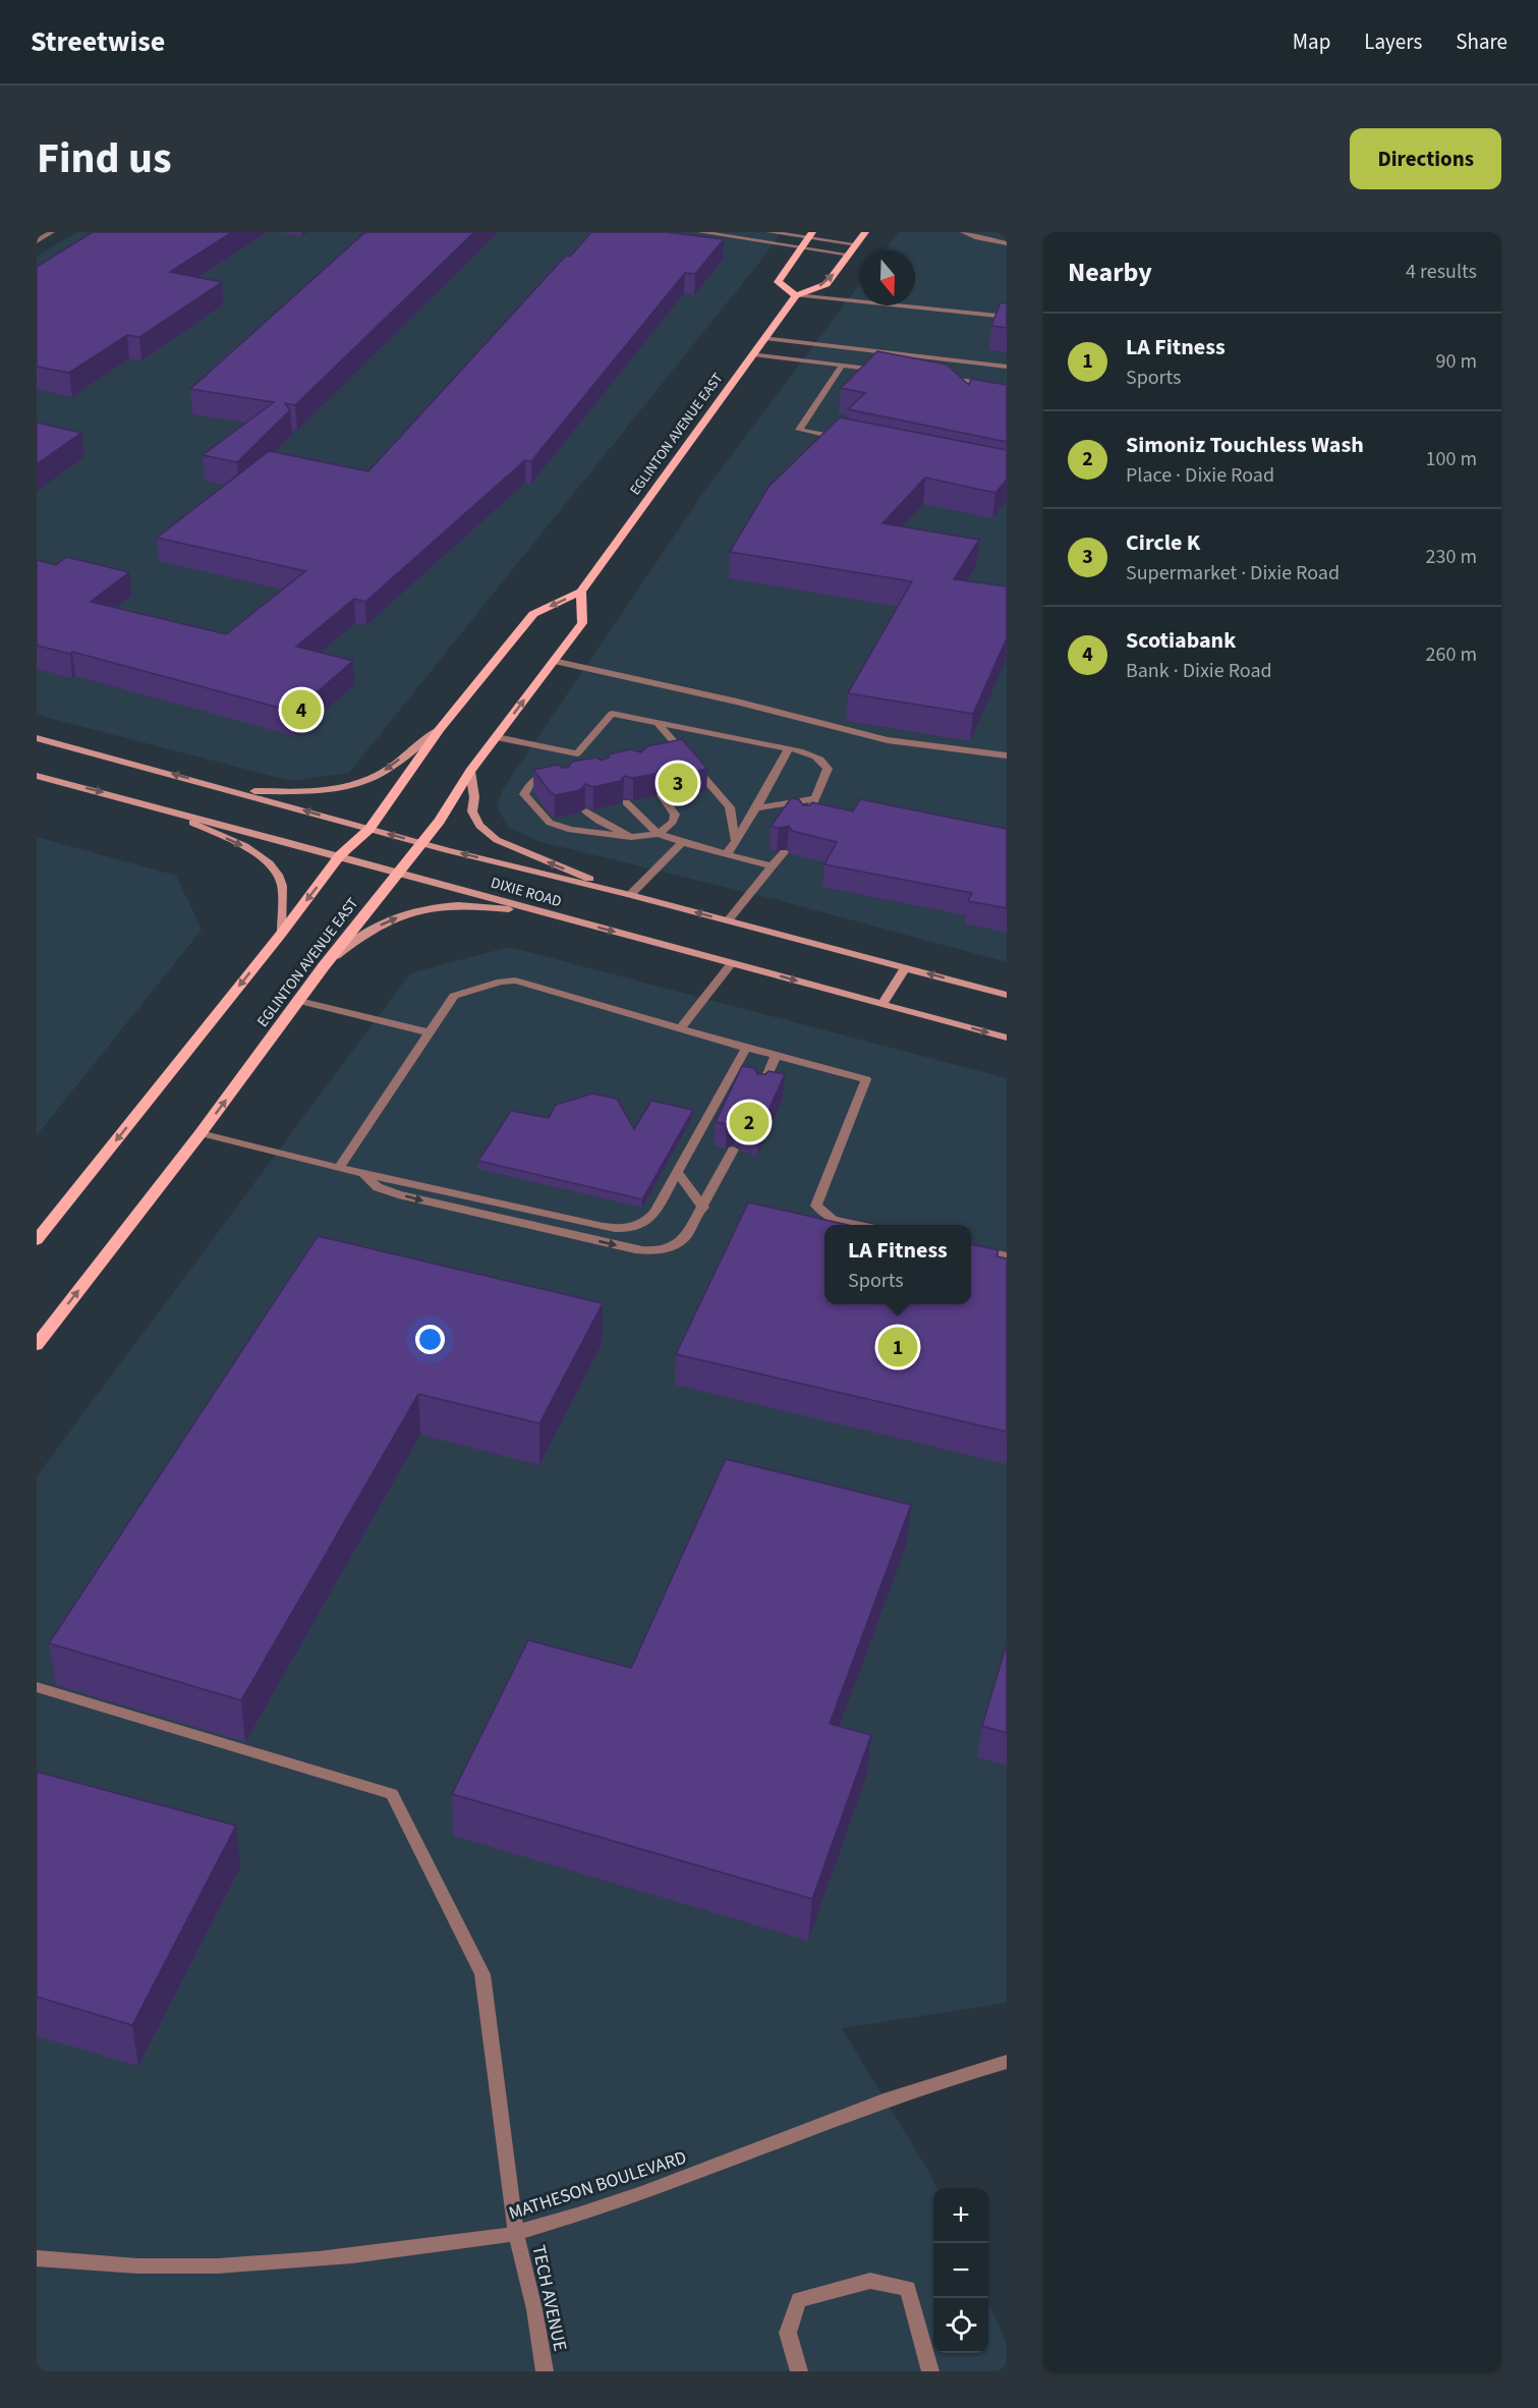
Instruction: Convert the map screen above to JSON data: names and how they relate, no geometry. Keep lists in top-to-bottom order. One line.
{"streets":{"main road":["EGLINTON AVENUE EAST","DIXIE ROAD"],"street":["MATHESON BOULEVARD","TECH AVENUE"]},"crossings":[["EGLINTON AVENUE EAST","DIXIE ROAD"],["MATHESON BOULEVARD","TECH AVENUE"]],"north":"bottom","page":{"header":"Streetwise","nav":["Map","Layers","Share"],"title":"Find us","buttons":"Directions","heading":["Nearby","4 results"],"list":[{"mark":"1","name":"LA Fitness","note":"Sports","value":"90 m"},{"mark":"2","name":"Simoniz Touchless Wash","note":"Place · Dixie Road","value":"100 m"},{"mark":"3","name":"Circle K","note":"Supermarket · Dixie Road","value":"230 m"},{"mark":"4","name":"Scotiabank","note":"Bank · Dixie Road","value":"260 m"}],"pins":["4","3","2","1"],"popup":["LA Fitness","Sports"],"map_buttons":["+","−"]}}
